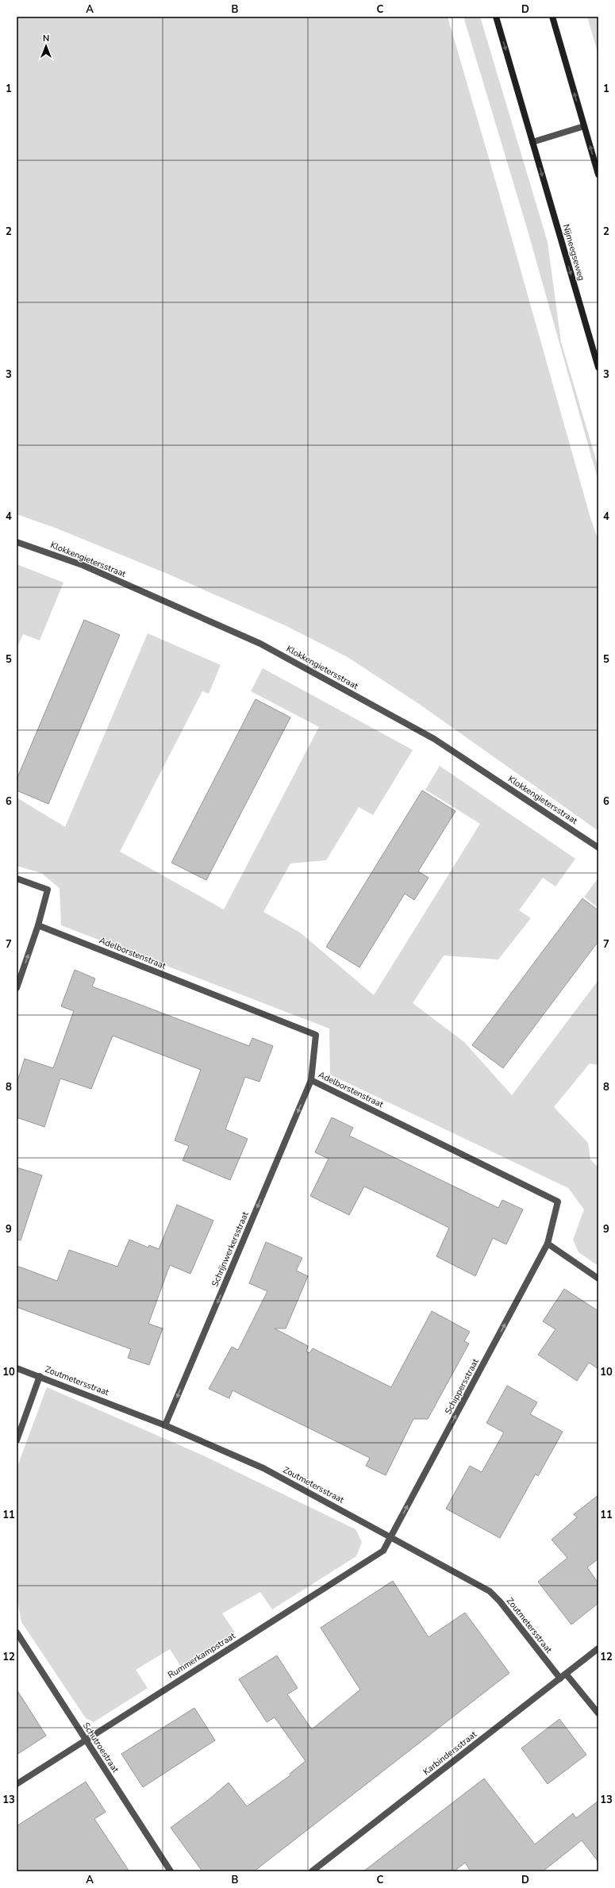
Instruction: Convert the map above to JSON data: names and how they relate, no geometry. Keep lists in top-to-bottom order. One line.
{"streets":{"main road":["Nijmeegseweg"],"street":["Klokkengietersstraat","Adelborstenstraat","Schrijnwerkersstraat","Zoutmetersstraat","Schippersstraat","Rummerkampstraat","Schutroestraat","Karbindersstraat"]},"crossings":[["Adelborstenstraat","Schrijnwerkersstraat"],["Adelborstenstraat","Schippersstraat"],["Schrijnwerkersstraat","Zoutmetersstraat"],["Zoutmetersstraat","Schippersstraat"],["Zoutmetersstraat","Rummerkampstraat"],["Zoutmetersstraat","Karbindersstraat"],["Schippersstraat","Rummerkampstraat"],["Rummerkampstraat","Schutroestraat"]],"one_way":["Schrijnwerkersstraat","Schippersstraat"],"north":"top","grid":{"columns":["A","B","C","D"],"rows":["1","2","3","4","5","6","7","8","9","10","11","12","13"]}}
